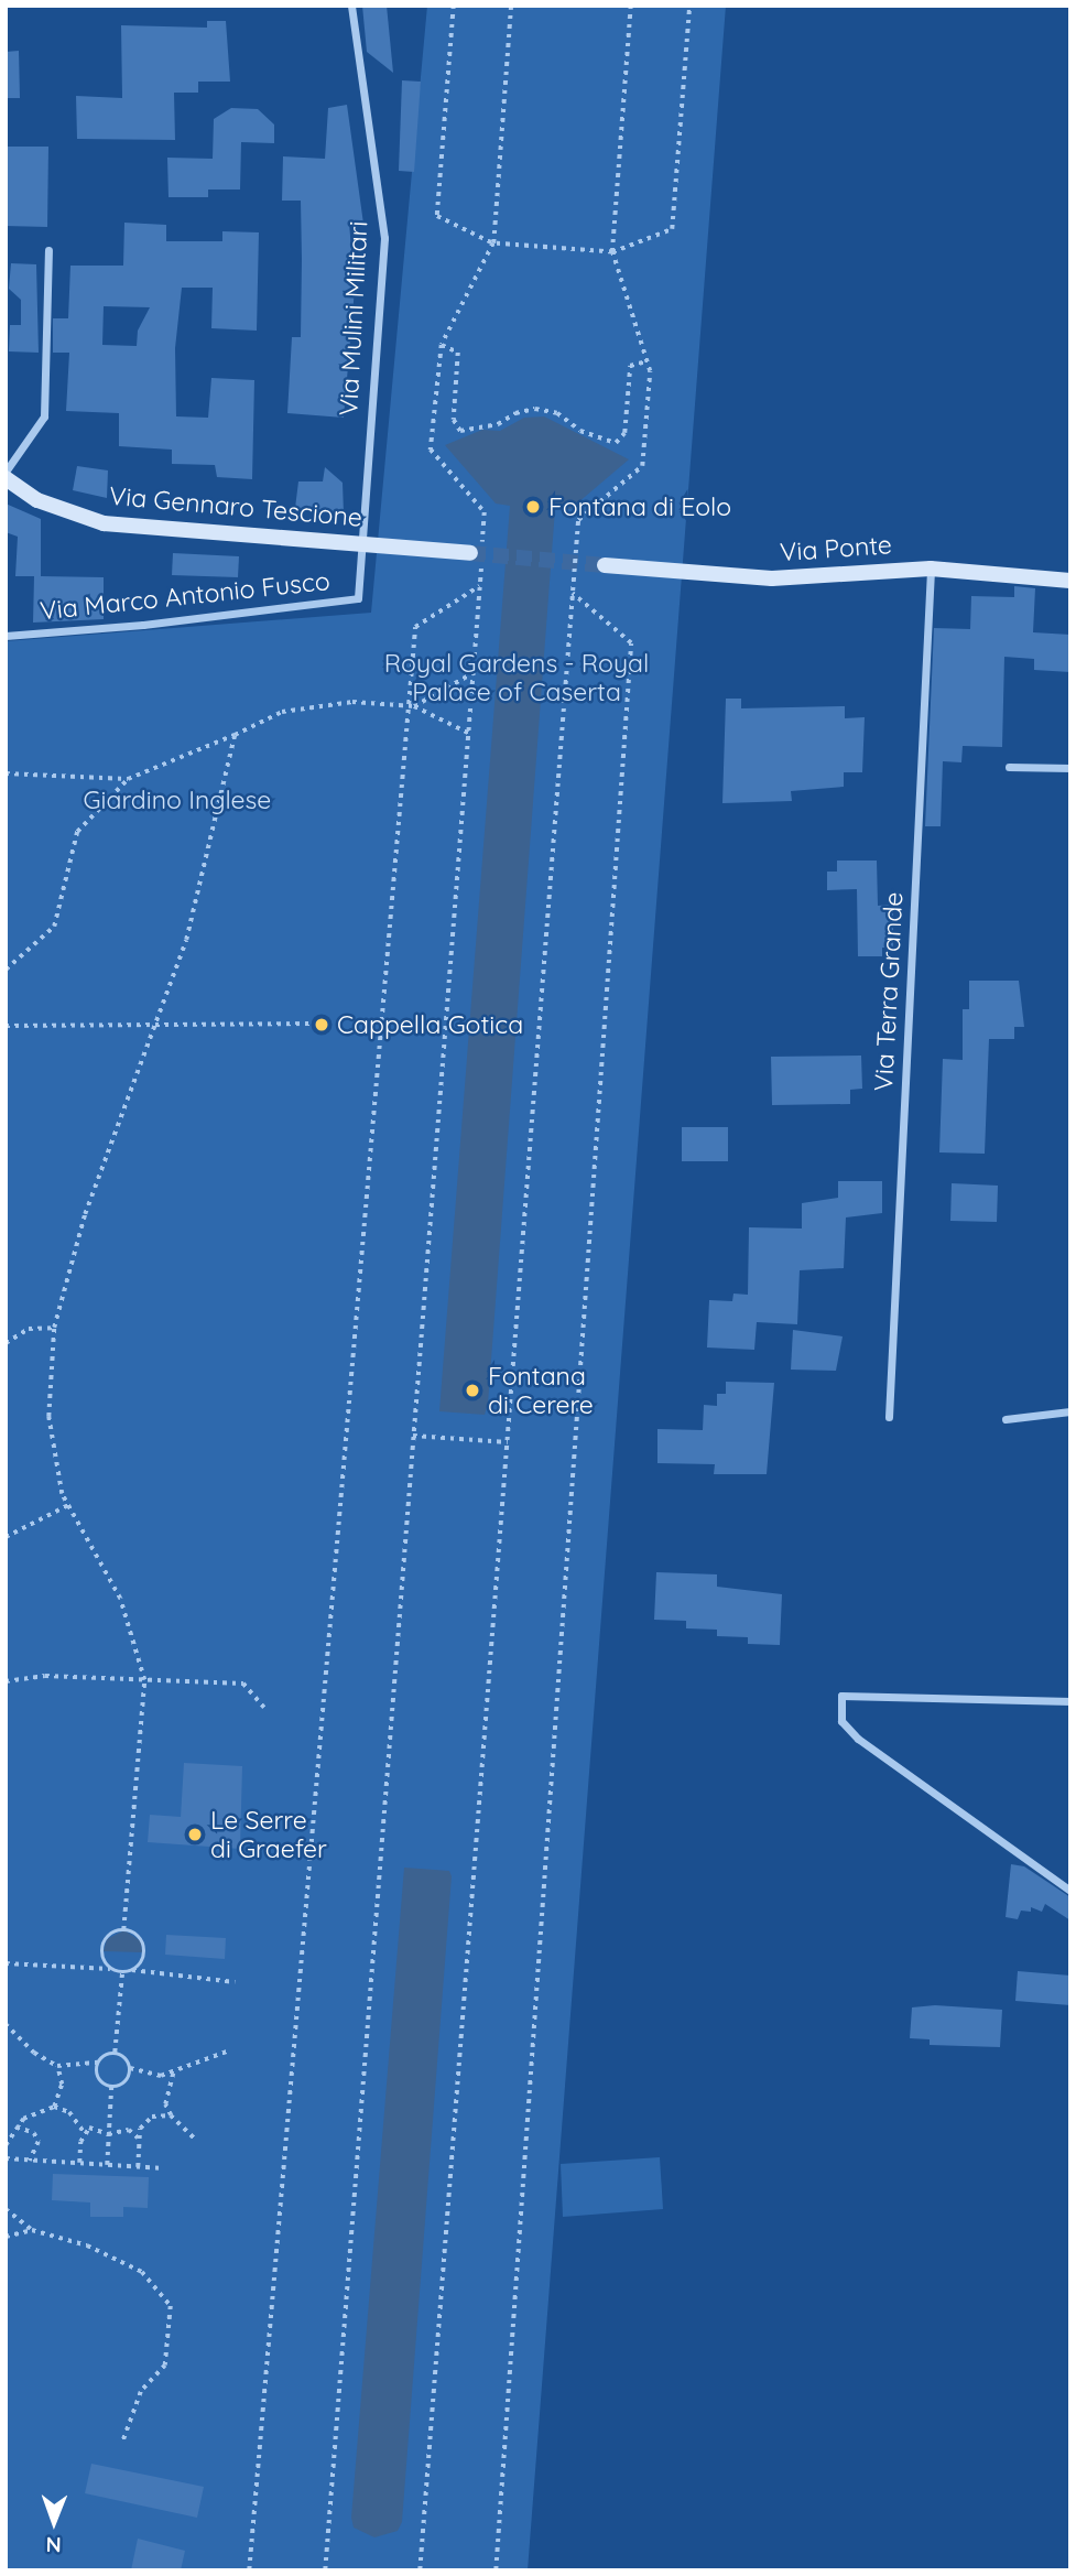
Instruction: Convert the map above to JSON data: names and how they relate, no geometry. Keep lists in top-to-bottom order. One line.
{"streets":{"street":["Via Mulini Militari","Via Gennaro Tescione","Via Ponte","Via Marco Antonio Fusco","Via Terra Grande"]},"crossings":[["Via Mulini Militari","Via Gennaro Tescione"],["Via Mulini Militari","Via Marco Antonio Fusco"],["Via Gennaro Tescione","Via Marco Antonio Fusco"],["Via Ponte","Via Terra Grande"]],"parks":["Royal Gardens - Royal Palace of Caserta","Giardino Inglese"],"places":["Fontana di Eolo","Cappella Gotica","Fontana di Cerere","Le Serre di Graefer"],"north":"bottom"}
